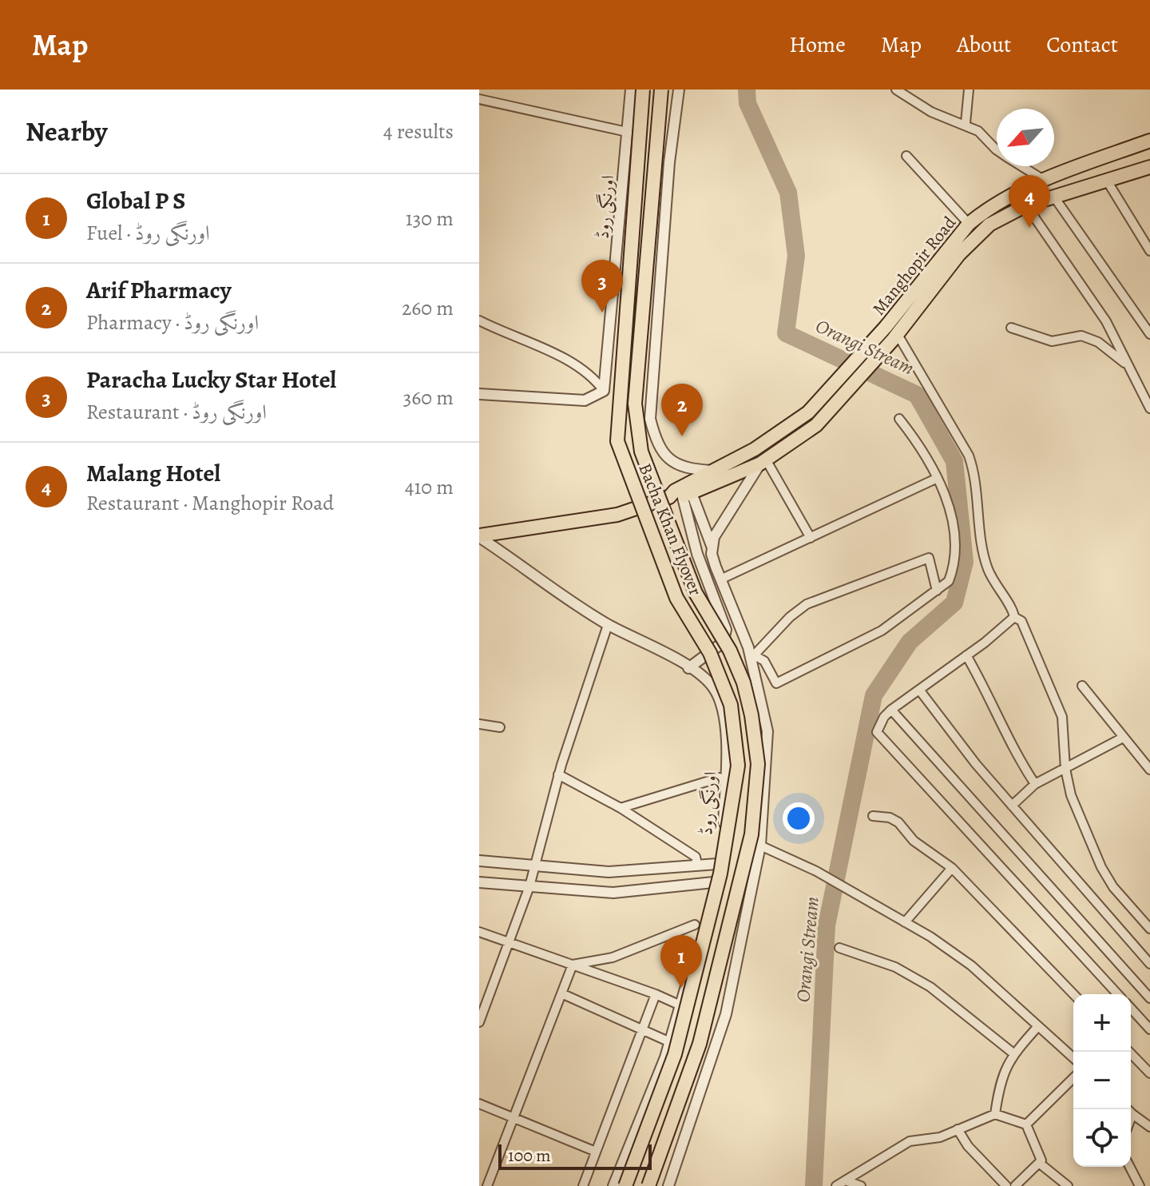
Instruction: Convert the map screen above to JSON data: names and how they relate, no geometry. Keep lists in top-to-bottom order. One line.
{"streets":{"main road":["Manghopir Road","Bacha Khan Flyover"],"street":["اورنگی روڈ"]},"crossings":[["اورنگی روڈ","Manghopir Road"]],"water":["Orangi Stream"],"scale_bar":"100 m","north":"bottom left","page":{"header":"Map","nav":["Home","Map","About","Contact"],"heading":["Nearby","4 results"],"list":[{"mark":"1","name":"Global P S","note":"Fuel · اورنگی روڈ","value":"130 m"},{"mark":"2","name":"Arif Pharmacy","note":"Pharmacy · اورنگی روڈ","value":"260 m"},{"mark":"3","name":"Paracha Lucky Star Hotel","note":"Restaurant · اورنگی روڈ","value":"360 m"},{"mark":"4","name":"Malang Hotel","note":"Restaurant · Manghopir Road","value":"410 m"}],"pins":["4","3","2","1"],"map_buttons":["+","−"],"scale":"100 m"}}
